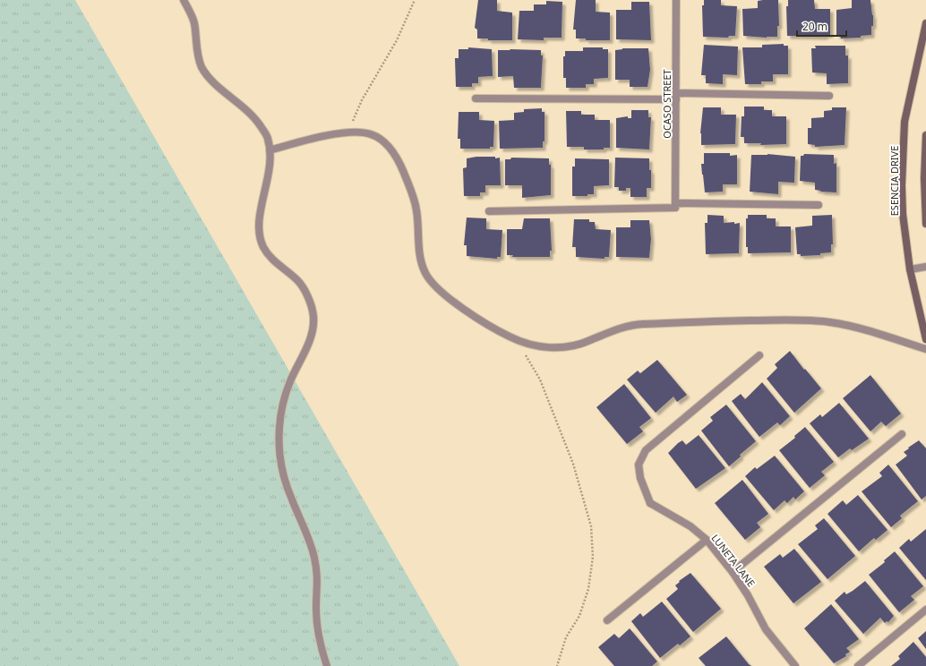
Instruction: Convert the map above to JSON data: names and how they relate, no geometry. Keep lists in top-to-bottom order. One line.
{"streets":{"street":["OCASO STREET","ESENCIA DRIVE","LUNETA LANE"]},"scale_bar":"20 m"}
